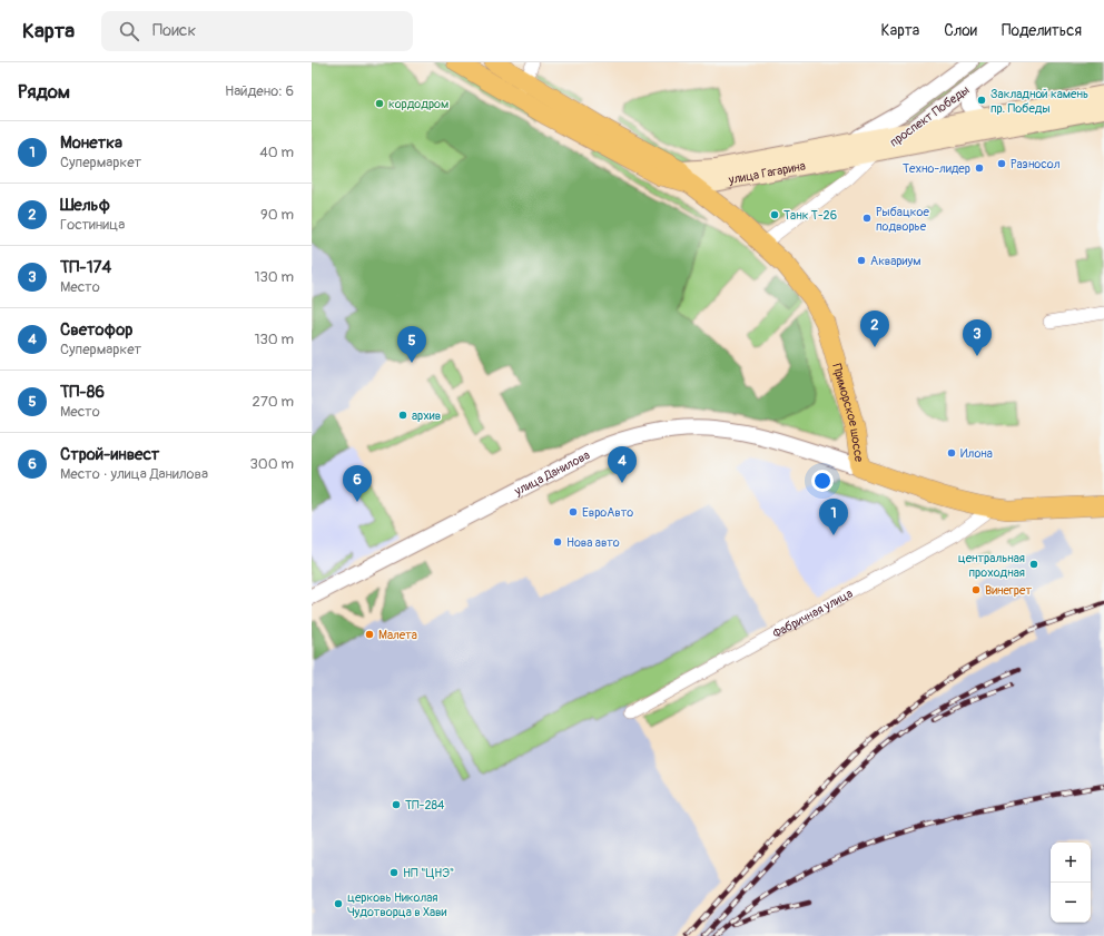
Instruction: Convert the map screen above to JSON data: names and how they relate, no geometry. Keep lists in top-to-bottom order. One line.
{"streets":{"main road":["улица Гагарина","Приморское шоссе"],"street":["проспект Победы","улица Данилова","Фабричная улица"]},"crossings":[["проспект Победы","улица Гагарина"],["улица Гагарина","Приморское шоссе"],["Приморское шоссе","улица Данилова"],["Приморское шоссе","Фабричная улица"]],"places":["Закладной камень пр. Победы","кордодром","Разносол","Техно-лидер","Танк Т-26","Рыбацкое подворье","Аквариум","архив","Илона","ЕвроАвто","Нова авто","центральная проходная","Винегрет","Малета","ТП-284","НП \"ЦНЭ\"","церковь Николая Чудотворца в Хави"],"page":{"header":"Карта","search":"Поиск","nav":["Карта","Слои","Поделиться"],"heading":["Рядом","Найдено: 6"],"list":[{"mark":"1","name":"Монетка","note":"Супермаркет","value":"40 m"},{"mark":"2","name":"Шельф","note":"Гостиница","value":"90 m"},{"mark":"3","name":"ТП-174","note":"Место","value":"130 m"},{"mark":"4","name":"Светофор","note":"Супермаркет","value":"130 m"},{"mark":"5","name":"ТП-86","note":"Место","value":"270 m"},{"mark":"6","name":"Строй-инвест","note":"Место · улица Данилова","value":"300 m"}],"pins":["2","3","5","4","6","1"],"map_buttons":["+","−"]}}
